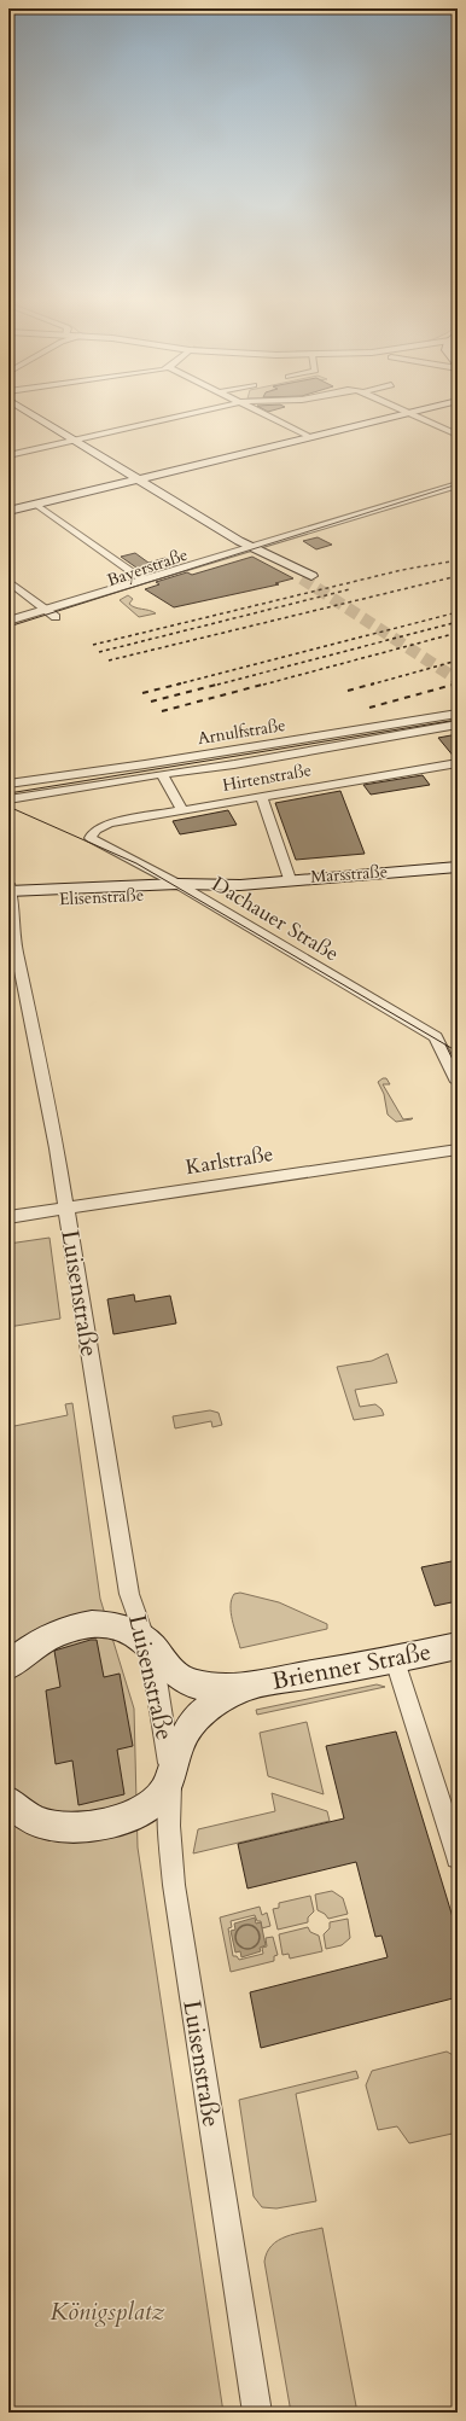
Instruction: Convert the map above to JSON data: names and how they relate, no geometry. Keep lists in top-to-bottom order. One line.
{"streets":{"main road":["Marsstraße","Elisenstraße","Brienner Straße"],"street":["Bayerstraße","Arnulfstraße","Hirtenstraße","Dachauer Straße","Karlstraße","Luisenstraße"]},"crossings":[["Hirtenstraße","Dachauer Straße"],["Marsstraße","Elisenstraße"],["Marsstraße","Dachauer Straße"],["Elisenstraße","Dachauer Straße"],["Elisenstraße","Luisenstraße"],["Karlstraße","Luisenstraße"]],"parks":["Königsplatz"]}
